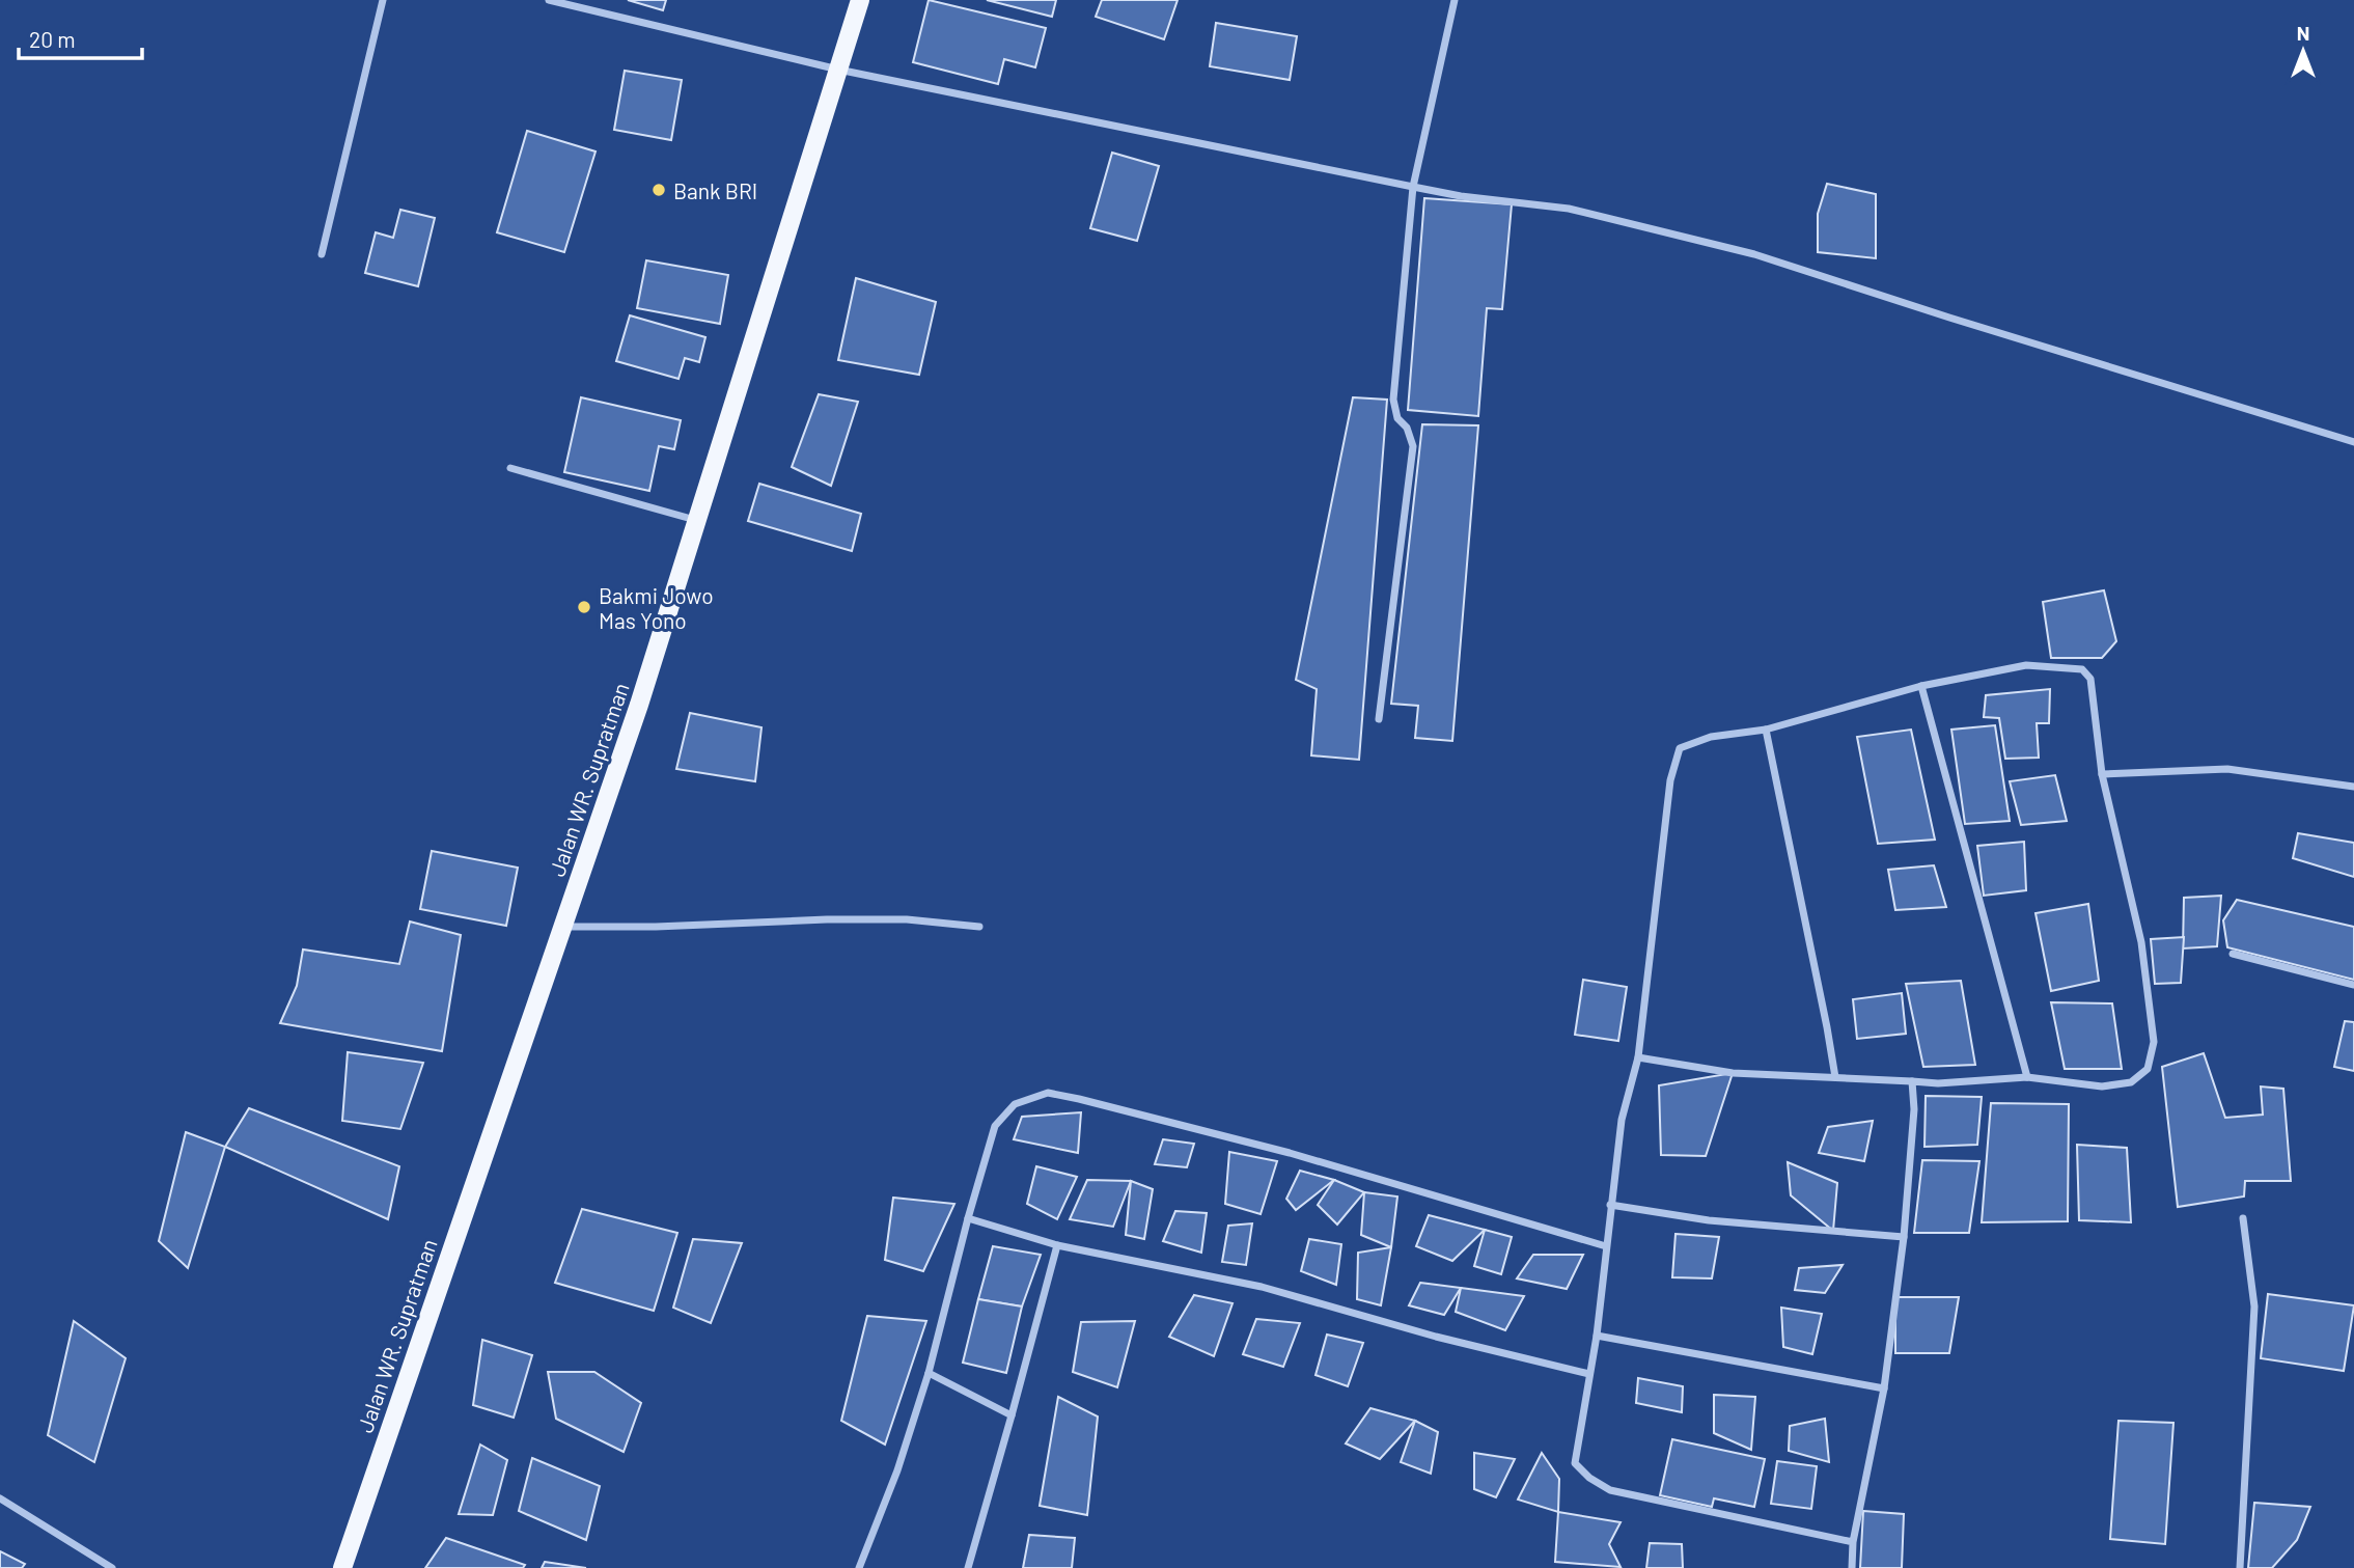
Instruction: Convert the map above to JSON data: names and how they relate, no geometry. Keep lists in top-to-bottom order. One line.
{"streets":{"main road":["Jalan WR. Supratman"]},"places":["Bank BRI","Bakmi Jowo Mas Yono"],"scale_bar":"20 m","north":"top"}
